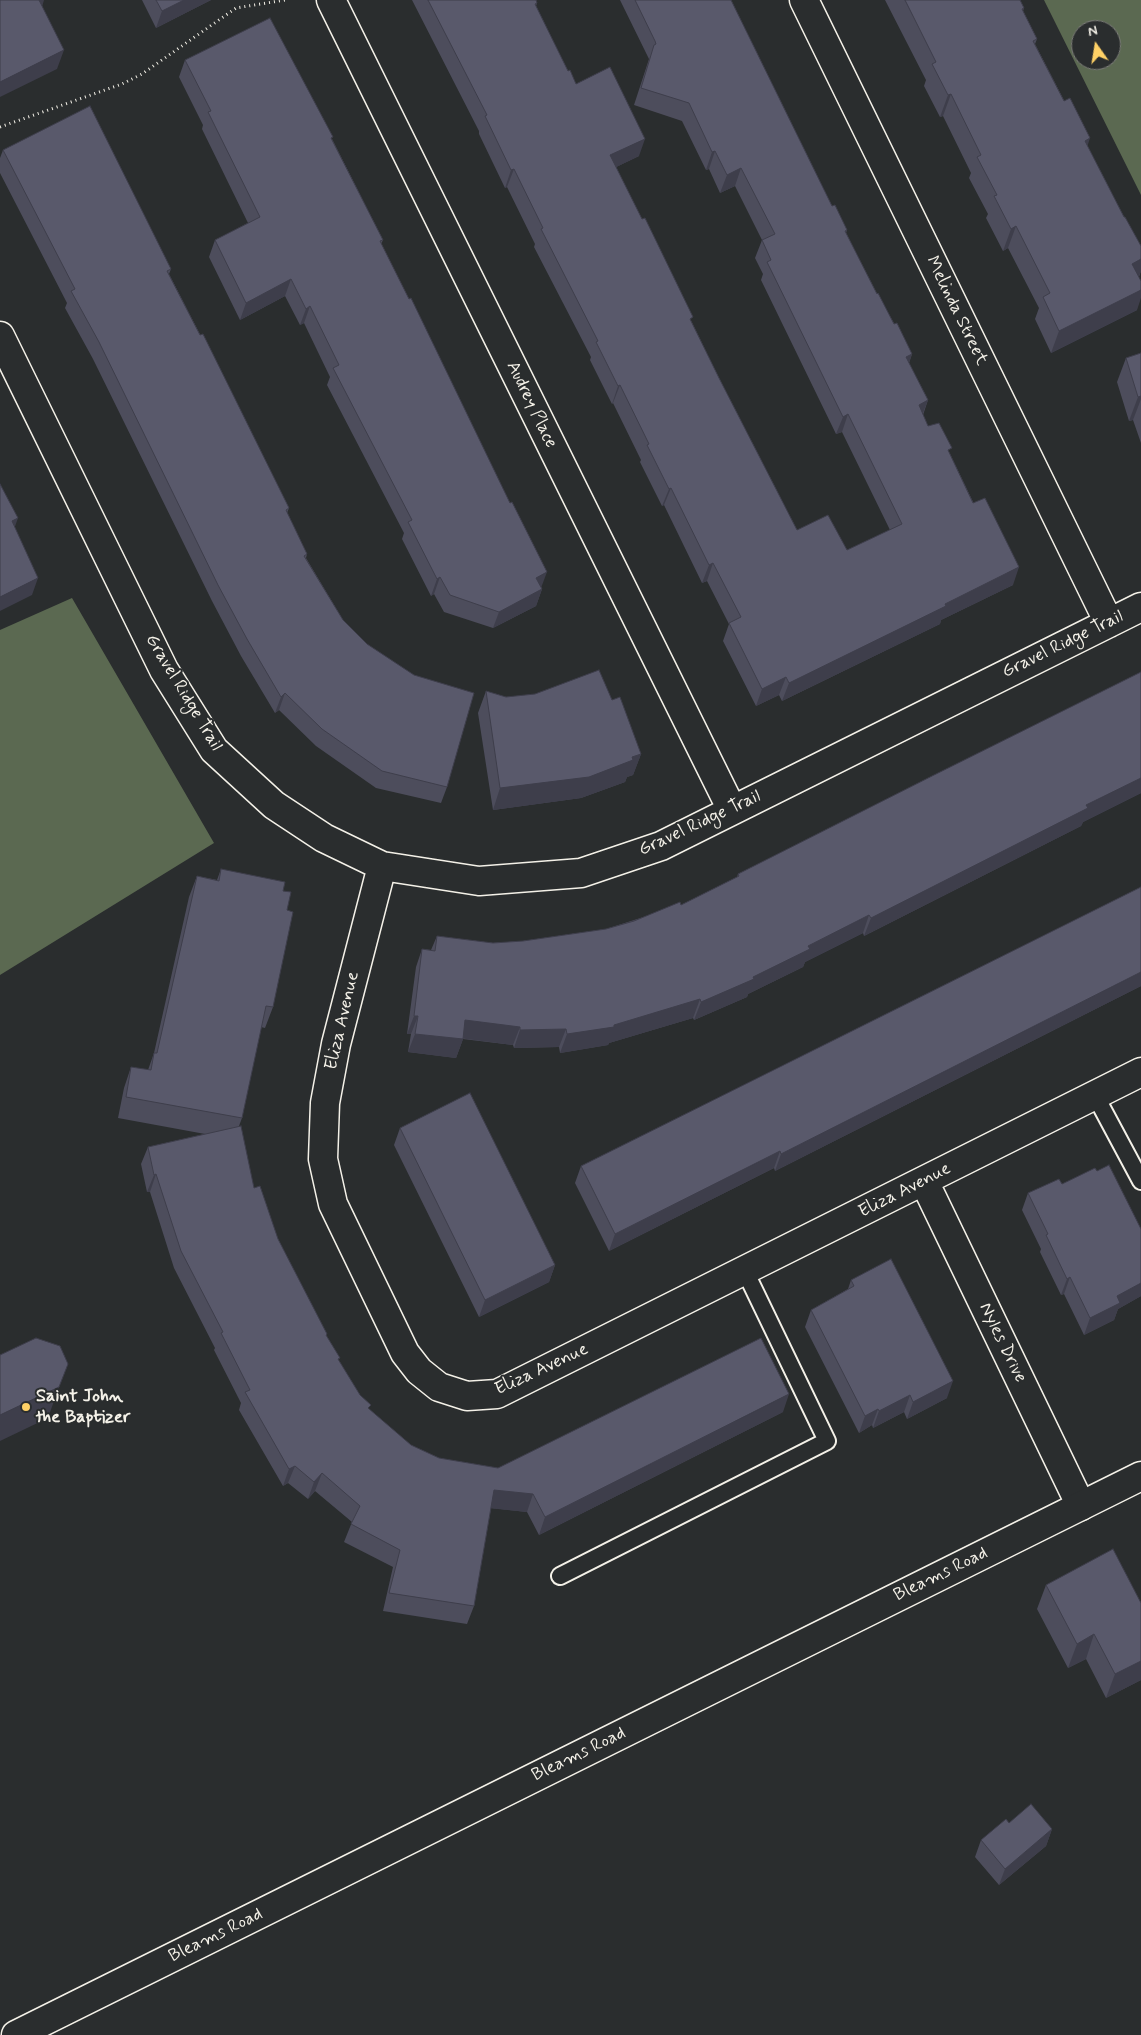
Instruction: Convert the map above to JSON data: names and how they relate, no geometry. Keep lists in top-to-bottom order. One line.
{"streets":{"street":["Melinda Street","Audrey Place","Gravel Ridge Trail","Eliza Avenue","Nyles Drive","Bleams Road"]},"crossings":[["Melinda Street","Gravel Ridge Trail"],["Audrey Place","Gravel Ridge Trail"],["Gravel Ridge Trail","Eliza Avenue"],["Eliza Avenue","Nyles Drive"],["Nyles Drive","Bleams Road"]],"places":["Saint John the Baptizer"],"north":"top"}
